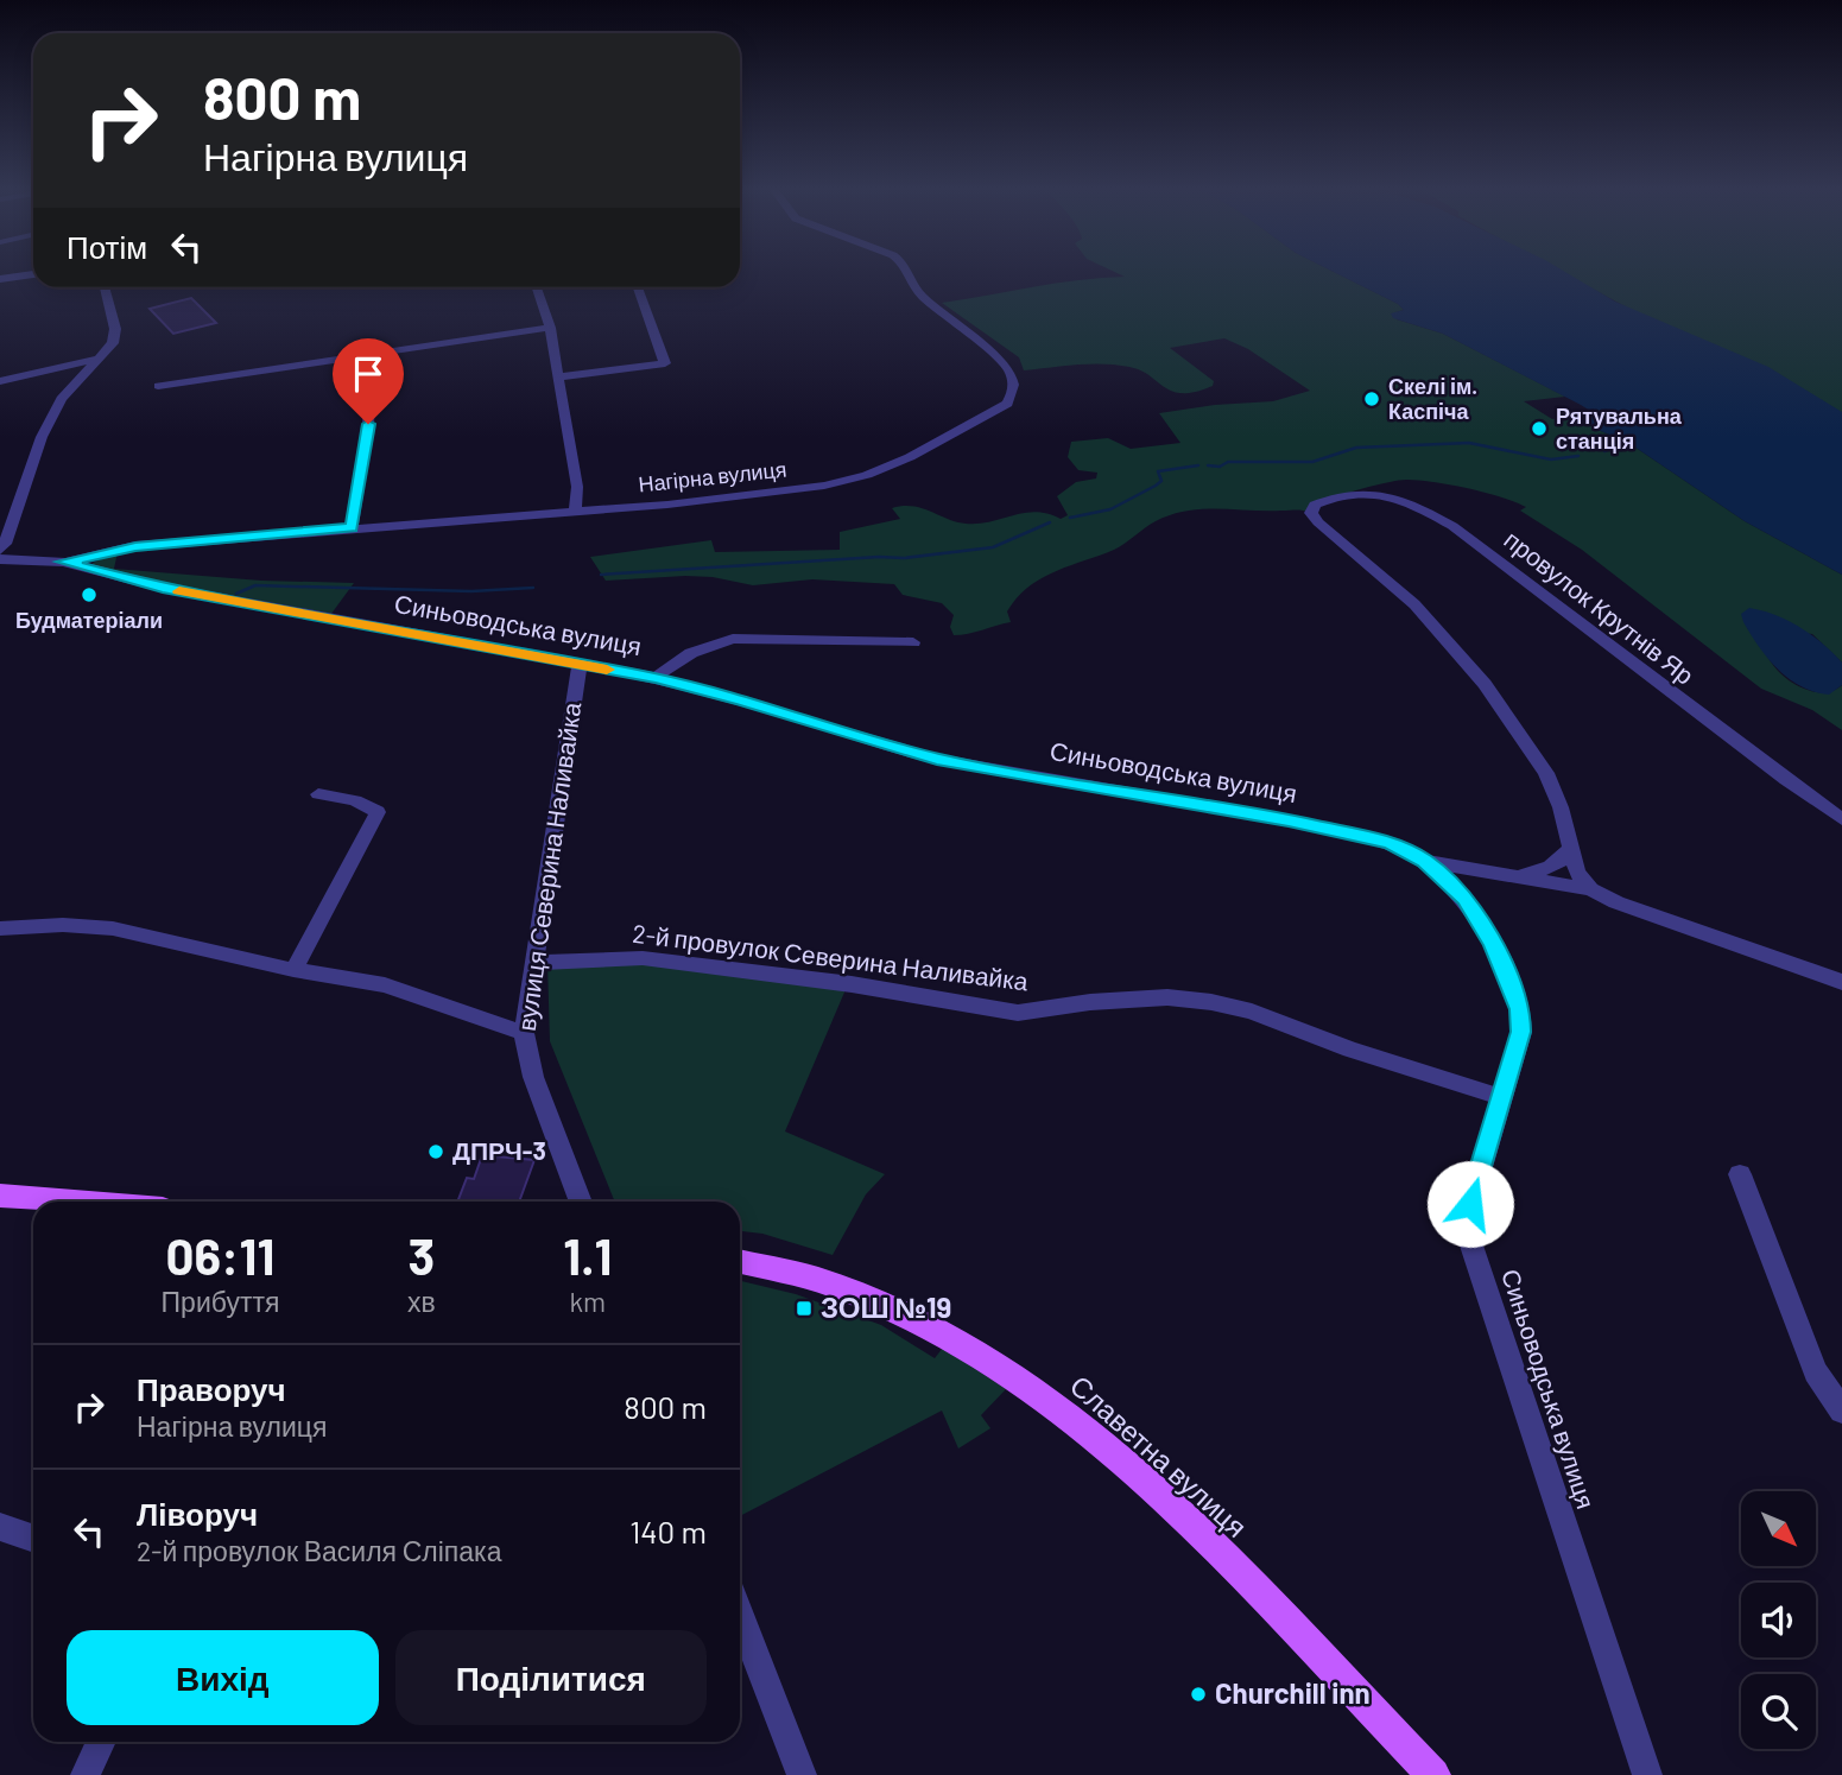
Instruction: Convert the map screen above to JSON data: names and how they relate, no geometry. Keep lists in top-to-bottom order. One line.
{"streets":{"main road":["Славетна вулиця"],"street":["Нагірна вулиця","провулок Крутнів Яр","Синьоводська вулиця","вулиця Северина Наливайка","2-й провулок Северина Наливайка"]},"crossings":[["Нагірна вулиця","Синьоводська вулиця"],["Синьоводська вулиця","вулиця Северина Наливайка"],["Синьоводська вулиця","2-й провулок Северина Наливайка"],["вулиця Северина Наливайка","2-й провулок Северина Наливайка"]],"places":{"other":["Скелі ім. Каспіча","Рятувальна станція","Будматеріали","ДПРЧ-3","Churchill inn"],"transit":["ЗОШ №19"]},"north":"bottom right","page":{"turn":["800 m","Нагірна вулиця"],"then":"Потім","eta":["06:11","Прибуття","3","хв","1.1","km"],"list":[{"name":"Праворуч","note":"Нагірна вулиця","value":"800 m"},{"name":"Ліворуч","note":"2-й провулок Василя Сліпака","value":"140 m"}],"buttons":["Вихід","Поділитися"]}}
